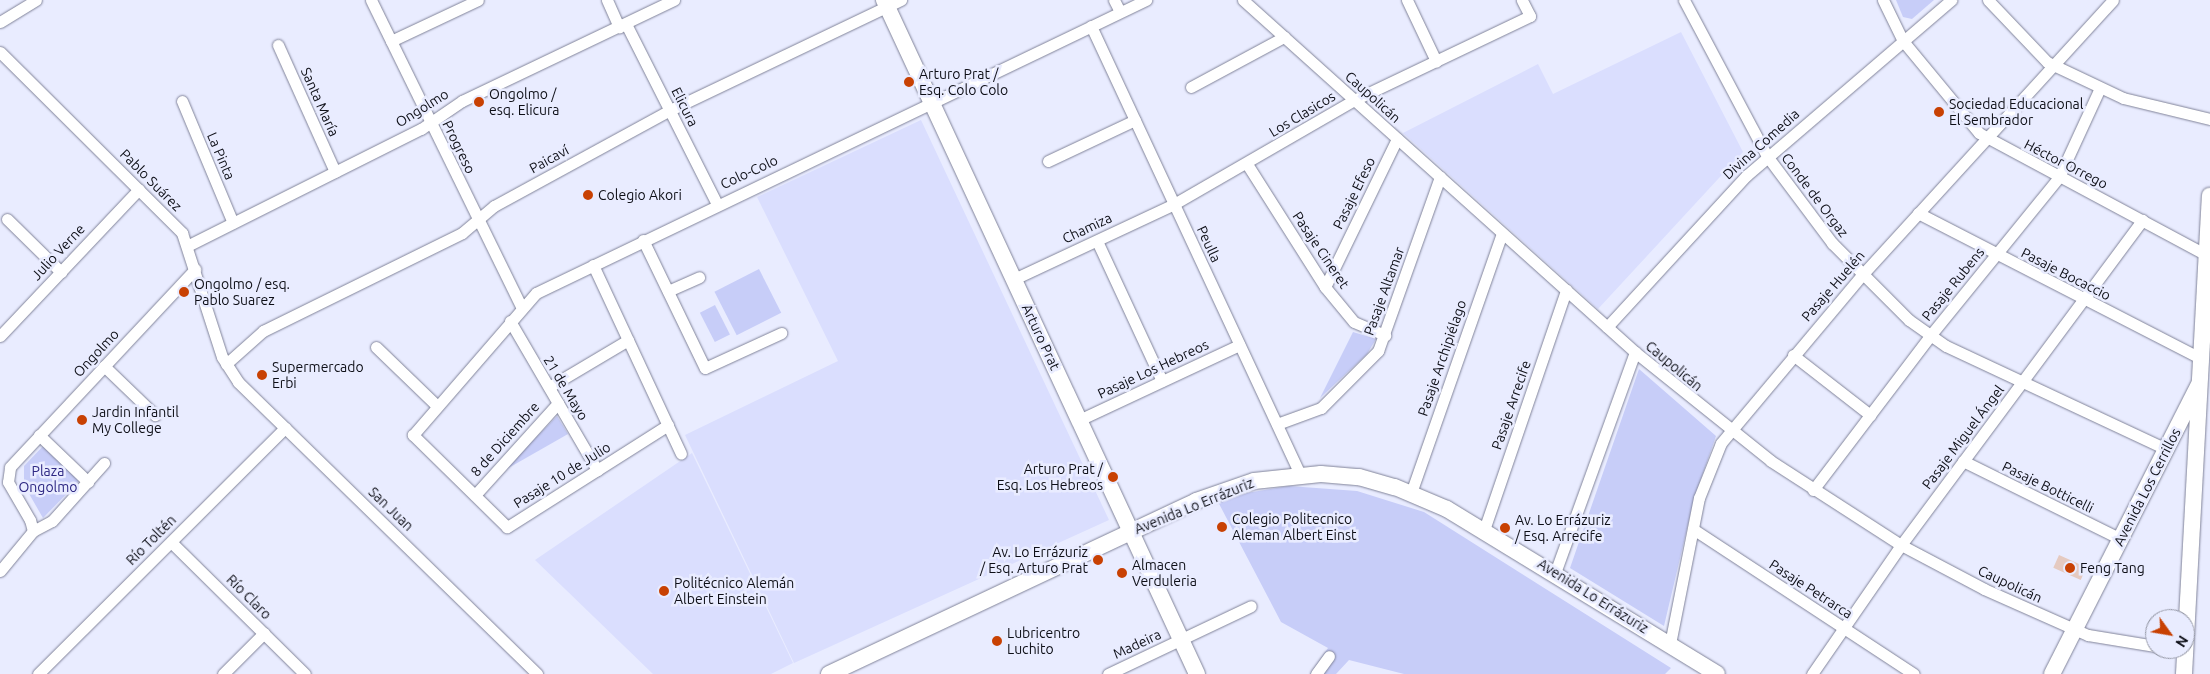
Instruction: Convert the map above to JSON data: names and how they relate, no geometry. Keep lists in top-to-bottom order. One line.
{"streets":{"main road":["Arturo Prat","Avenida Los Cerrillos","Avenida Lo Errázuriz"],"street":["Caupolicán","Santa María","Elicura","Ongolmo","Los Clasicos","Divina Comedia","Progreso","La Pinta","Paicaví","Héctor Orrego","Colo-Colo","Pablo Suárez","Pasaje Efeso","Conde de Orgaz","Chamiza","Peulla","Pasaje Cineret","Julio Verne","Pasaje Bocaccio","Pasaje Rubens","Pasaje Huelén","Pasaje Altamar","Pasaje Archipiélago","Pasaje Los Hebreos","21 de Mayo","Pasaje Arrecife","Pasaje Miguel Ángel","8 de Diciembre","Pasaje 10 de Julio","Pasaje Botticelli","San Juan","Río Toltén","Pasaje Petrarca","Río Claro","Madeira"]},"crossings":[["Caupolicán","Los Clasicos"],["Caupolicán","Divina Comedia"],["Caupolicán","Pasaje Efeso"],["Caupolicán","Pasaje Rubens"],["Caupolicán","Pasaje Huelén"],["Caupolicán","Pasaje Altamar"],["Caupolicán","Pasaje Archipiélago"],["Caupolicán","Pasaje Arrecife"],["Caupolicán","Pasaje Miguel Ángel"],["Caupolicán","Avenida Los Cerrillos"],["Santa María","Ongolmo"],["Elicura","Ongolmo"],["Elicura","Paicaví"],["Elicura","Colo-Colo"],["Ongolmo","Progreso"],["Ongolmo","La Pinta"],["Ongolmo","Pablo Suárez"],["Los Clasicos","Chamiza"],["Los Clasicos","Peulla"],["Los Clasicos","Pasaje Cineret"],["Divina Comedia","Héctor Orrego"],["Divina Comedia","Conde de Orgaz"],["Progreso","Paicaví"],["Progreso","Colo-Colo"],["Paicaví","Pablo Suárez"],["Paicaví","Arturo Prat"],["Paicaví","San Juan"],["Héctor Orrego","Pasaje Rubens"],["Héctor Orrego","Pasaje Huelén"],["Héctor Orrego","Pasaje Miguel Ángel"],["Colo-Colo","Peulla"],["Colo-Colo","Arturo Prat"],["Colo-Colo","21 de Mayo"],["Colo-Colo","Pasaje 10 de Julio"],["Pablo Suárez","Julio Verne"],["Pablo Suárez","San Juan"],["Pasaje Efeso","Pasaje Cineret"],["Conde de Orgaz","Pasaje Rubens"],["Conde de Orgaz","Pasaje Huelén"],["Conde de Orgaz","Pasaje Miguel Ángel"],["Conde de Orgaz","Avenida Los Cerrillos"],["Chamiza","Peulla"],["Chamiza","Arturo Prat"],["Peulla","Pasaje Altamar"],["Peulla","Pasaje Los Hebreos"],["Peulla","Avenida Lo Errázuriz"],["Pasaje Cineret","Pasaje Altamar"],["Pasaje Bocaccio","Pasaje Rubens"],["Pasaje Bocaccio","Pasaje Huelén"],["Pasaje Bocaccio","Pasaje Miguel Ángel"],["Pasaje Huelén","Avenida Lo Errázuriz"],["Pasaje Huelén","Pasaje Petrarca"],["Arturo Prat","Pasaje Los Hebreos"],["Arturo Prat","Avenida Lo Errázuriz"],["Arturo Prat","Madeira"],["Pasaje Archipiélago","Avenida Lo Errázuriz"],["21 de Mayo","8 de Diciembre"],["21 de Mayo","Pasaje 10 de Julio"],["Pasaje Arrecife","Avenida Lo Errázuriz"],["Pasaje Miguel Ángel","Pasaje Botticelli"],["Pasaje Miguel Ángel","Pasaje Petrarca"],["8 de Diciembre","Pasaje 10 de Julio"],["Pasaje Botticelli","Avenida Los Cerrillos"],["San Juan","Río Toltén"],["Río Toltén","Río Claro"]],"parks":["Plaza Ongolmo"],"places":["Arturo Prat / Esq. Colo Colo","Ongolmo / esq. Elicura","Sociedad Educacional El Sembrador","Colegio Akori","Ongolmo / esq. Pablo Suarez","Supermercado Erbi","Jardin Infantil My College","Arturo Prat / Esq. Los Hebreos","Colegio Politecnico Aleman Albert Einst","Av. Lo Errázuriz / Esq. Arrecife","Av. Lo Errázuriz / Esq. Arturo Prat","Feng Tang","Almacen Verduleria","Politécnico Alemán Albert Einstein","Lubricentro Luchito"],"north":"bottom right"}
